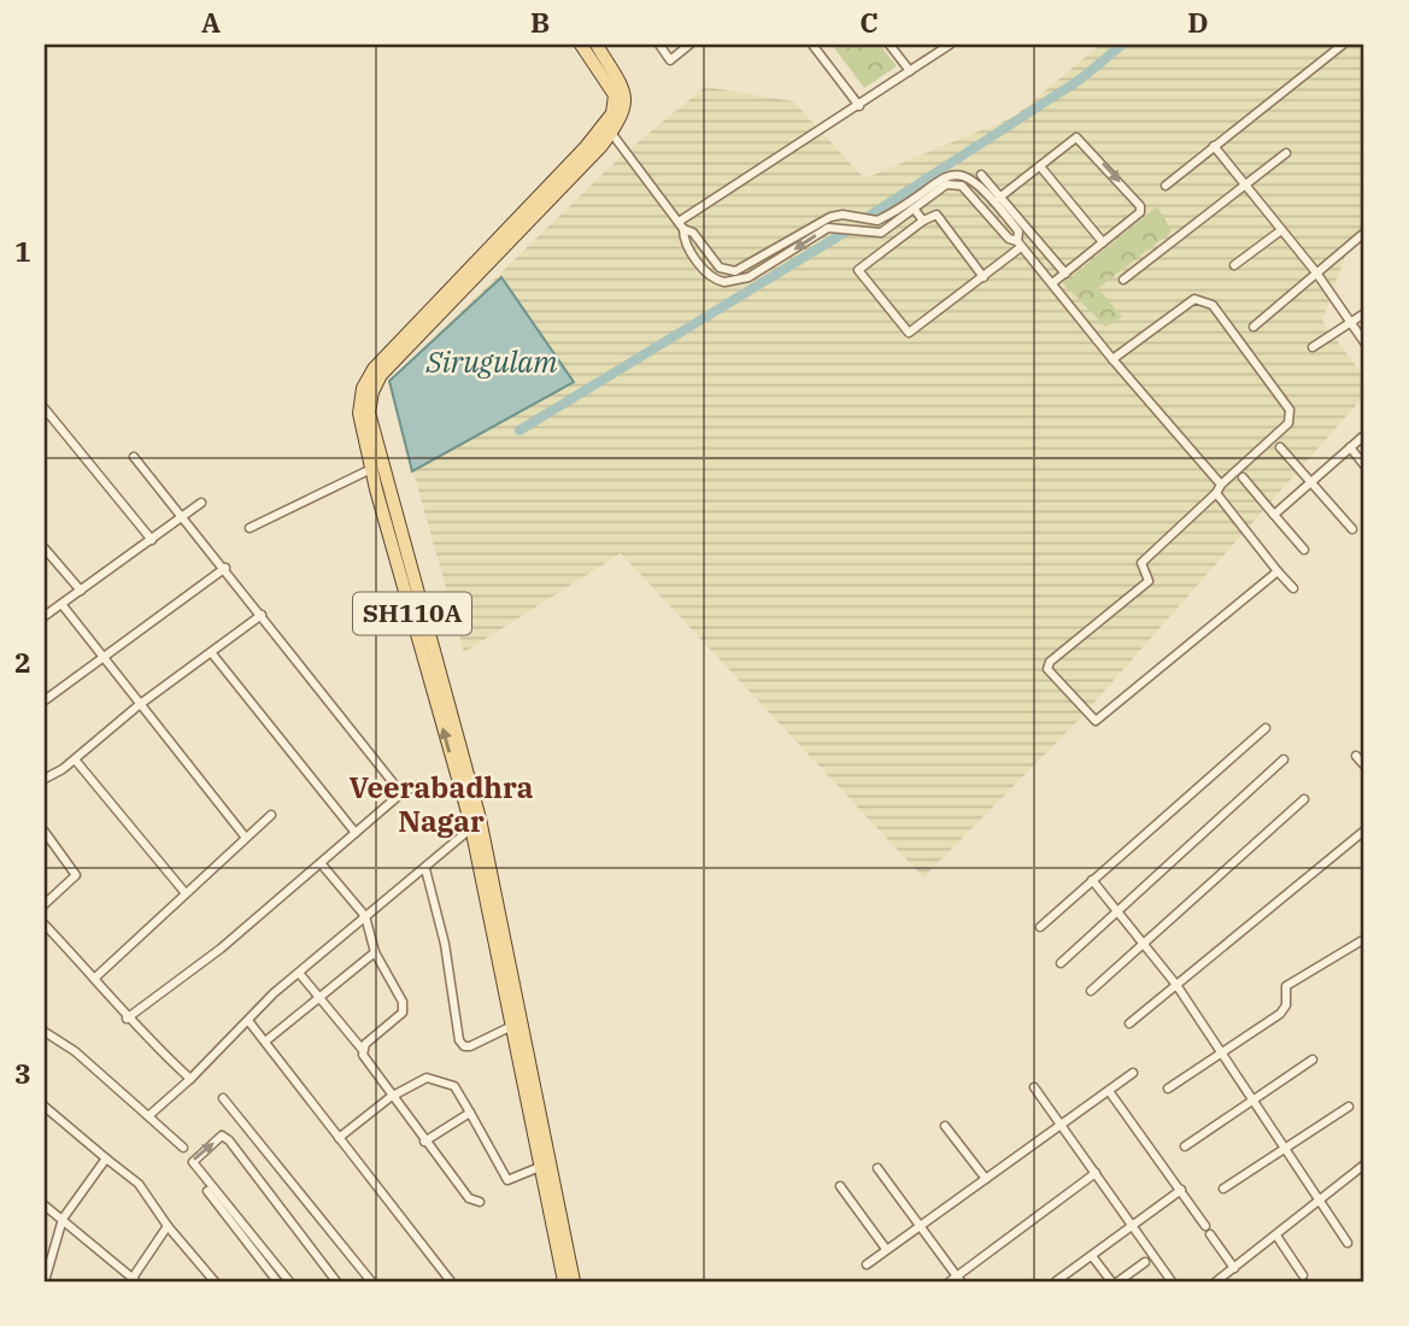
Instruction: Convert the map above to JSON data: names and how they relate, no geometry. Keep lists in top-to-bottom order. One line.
{"streets":{"main road":["SH110A"]},"districts":["Veerabadhra Nagar"],"water":["Sirugulam"],"grid":{"columns":["A","B","C","D"],"rows":["1","2","3"]}}
